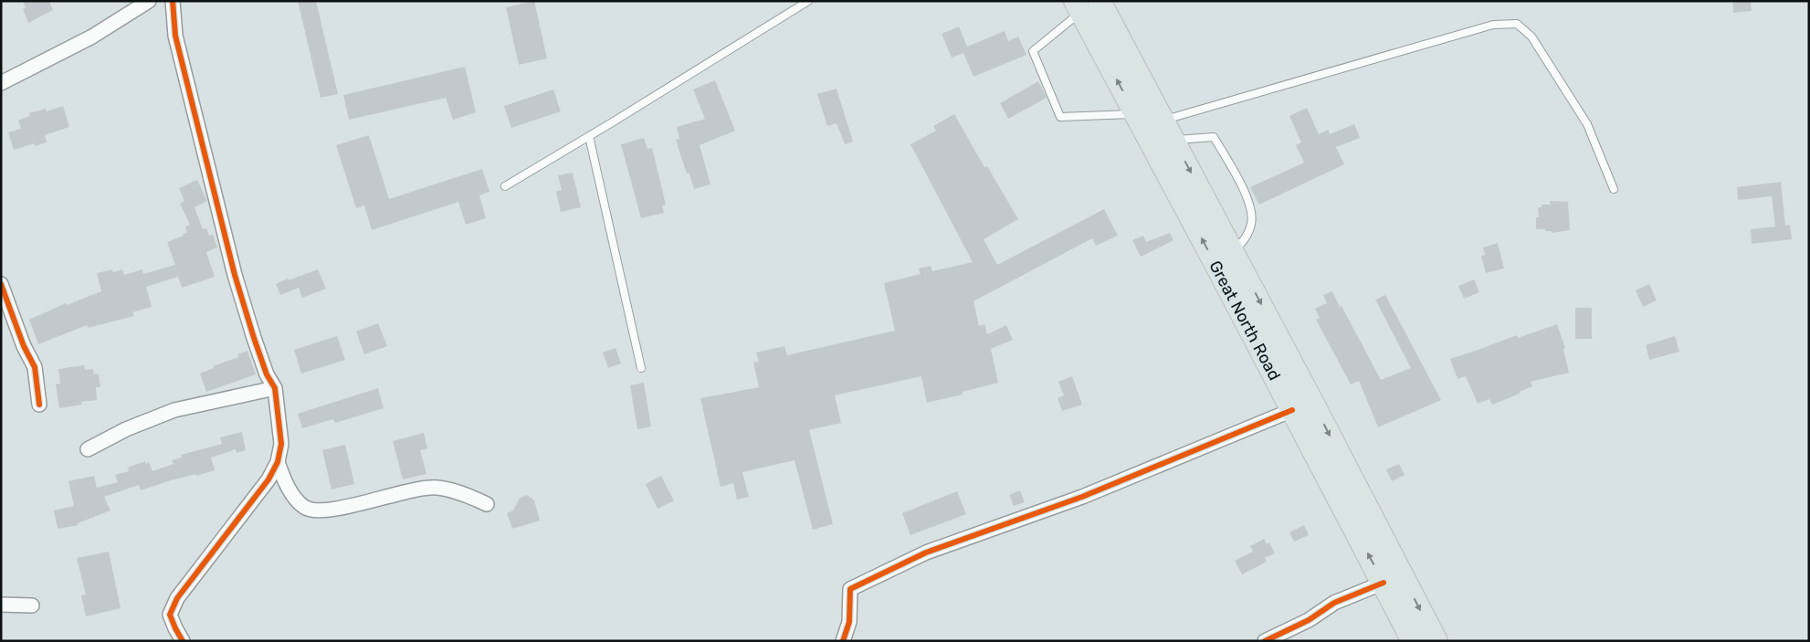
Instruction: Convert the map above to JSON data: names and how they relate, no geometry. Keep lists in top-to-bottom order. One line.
{"streets":{"main road":["Great North Road"]}}
